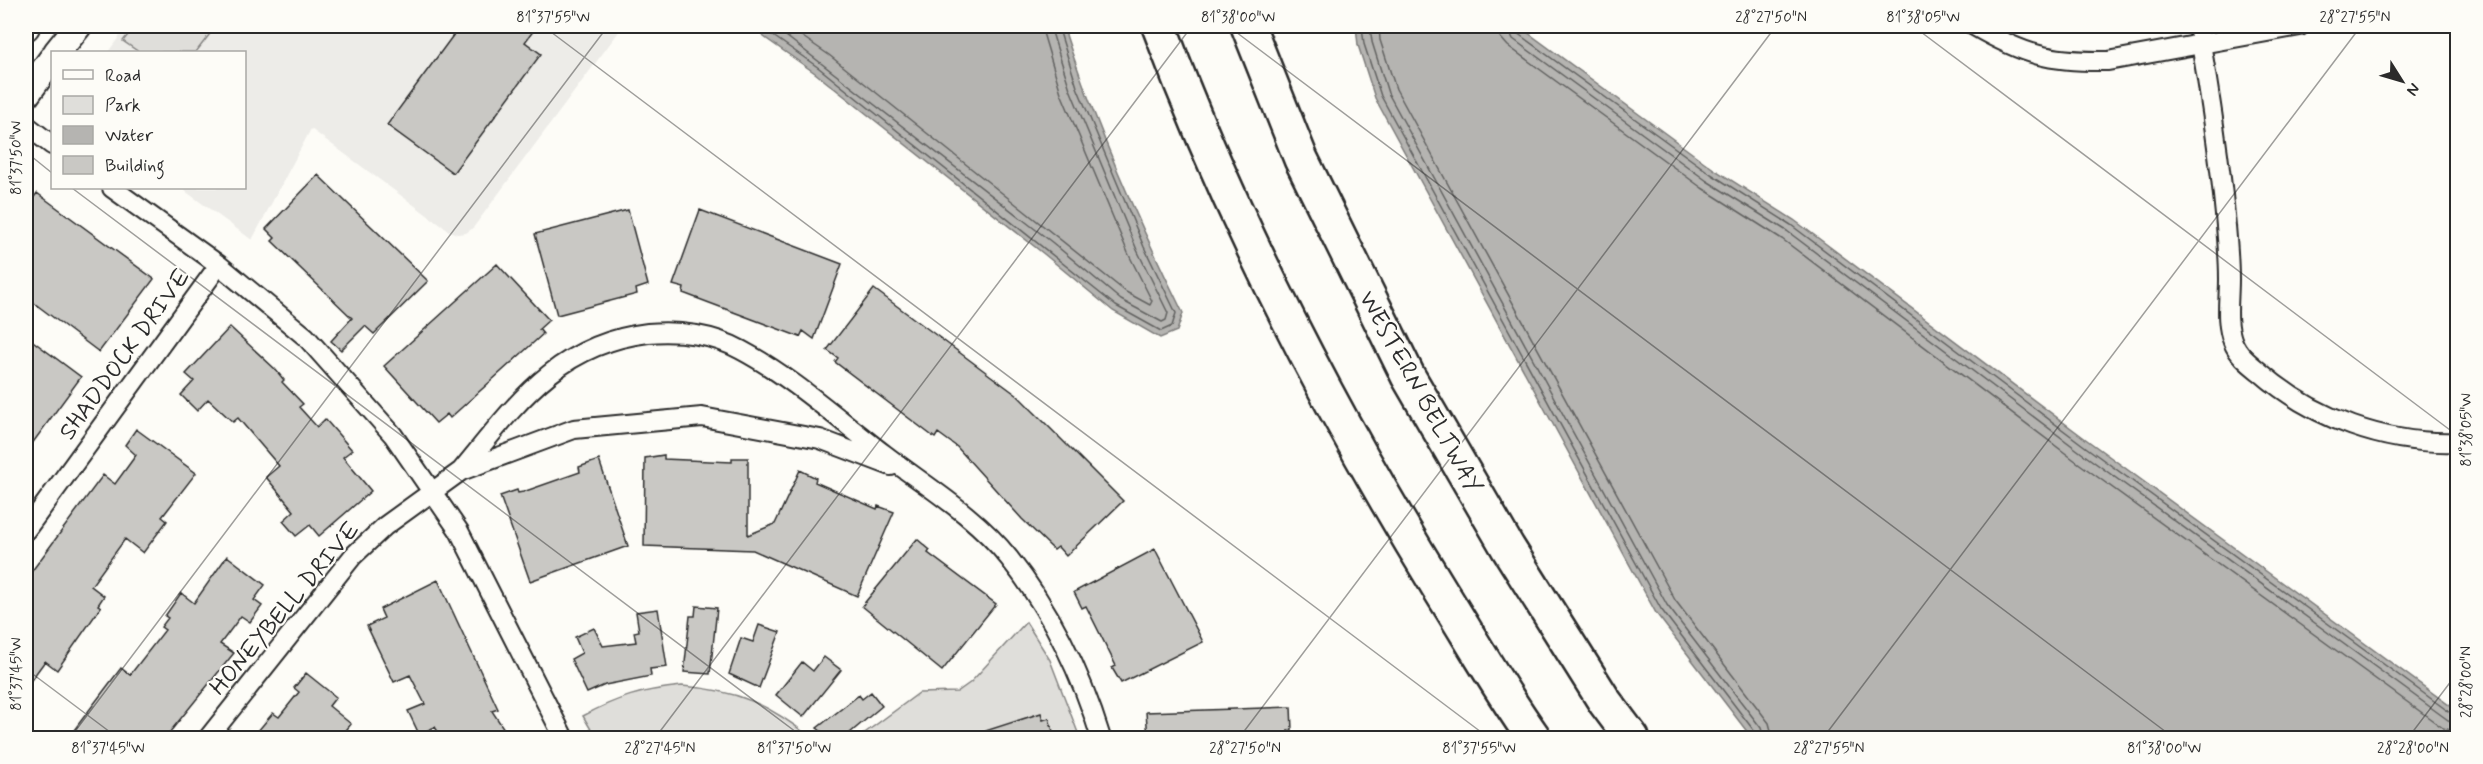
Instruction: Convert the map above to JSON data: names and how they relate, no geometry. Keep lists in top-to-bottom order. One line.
{"streets":{"highway":["WESTERN BELTWAY"],"street":["SHADDOCK DRIVE","HONEYBELL DRIVE"]},"legend":["Road","Park","Water","Building"],"north":"bottom right","coordinates":["81°37'55\"W","81°38'00\"W","28°27'50\"N","81°38'05\"W","28°27'55\"N","81°37'50\"W","81°37'45\"W","28°28'00\"N","28°27'45\"N"]}
